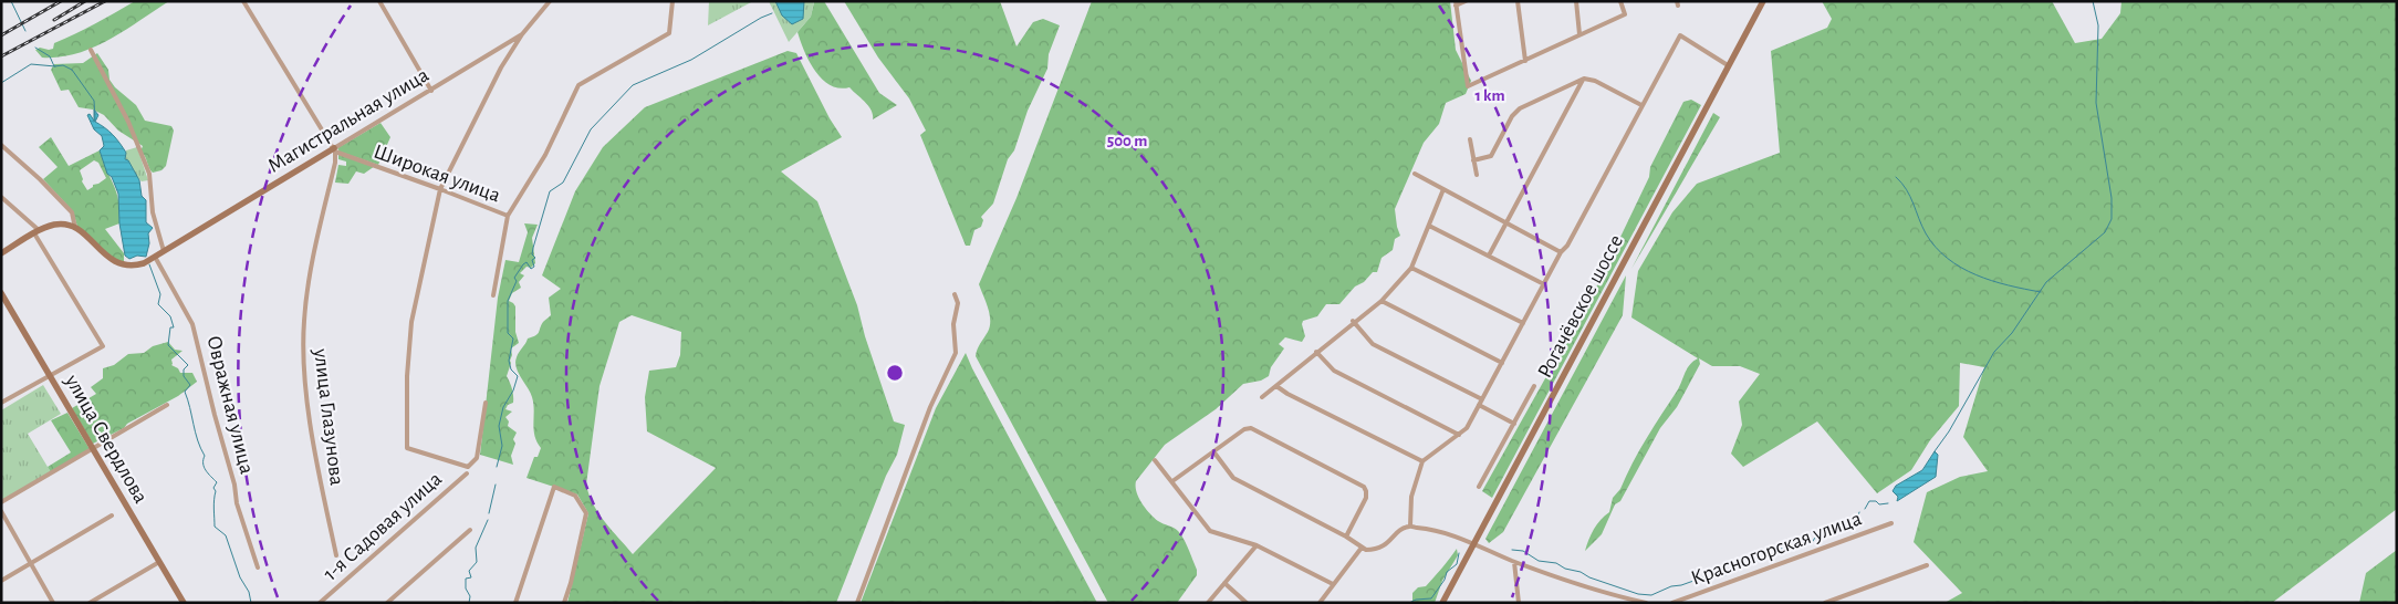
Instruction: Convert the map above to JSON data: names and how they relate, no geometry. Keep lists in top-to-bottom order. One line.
{"streets":{"street":["Магистральная улица","Широкая улица","Рогачёвское шоссе","Овражная улица","улица Глазунова","улица Свердлова","1-я Садовая улица","Красногорская улица"]},"crossings":[["Магистральная улица","Широкая улица"],["Магистральная улица","Овражная улица"],["Магистральная улица","улица Глазунова"],["Широкая улица","улица Глазунова"]],"rings":["1 km","500 m"]}
